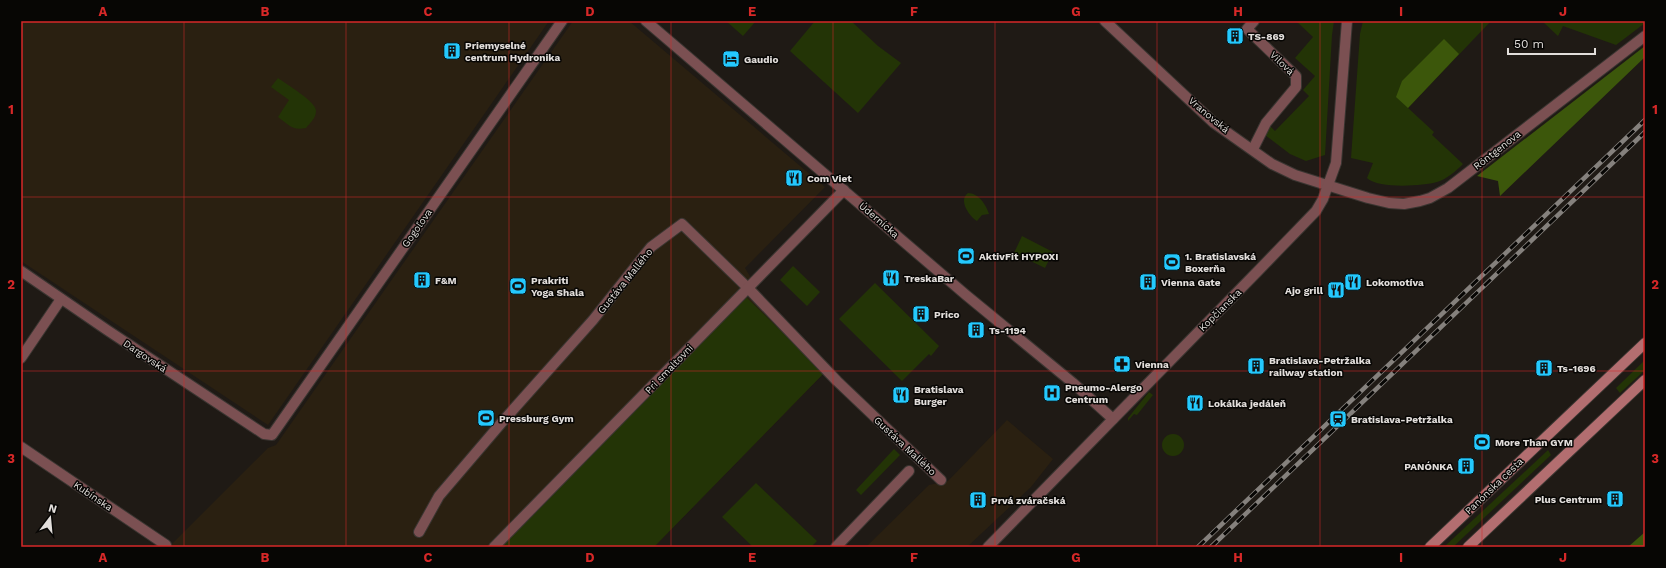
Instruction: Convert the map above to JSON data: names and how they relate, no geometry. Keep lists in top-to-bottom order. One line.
{"streets":{"main road":["Panónska cesta"],"street":["Vilová","Vranovská","Röntgenova","Údernícka","Gogoľova","Gustáva Mallého","Kopčianska","Dargovská","Pri smaltovni","Kubínska"]},"crossings":[["Vilová","Vranovská"],["Vranovská","Röntgenova"],["Vranovská","Kopčianska"],["Röntgenova","Kopčianska"],["Údernícka","Kopčianska"],["Údernícka","Pri smaltovni"],["Gogoľova","Dargovská"],["Gustáva Mallého","Pri smaltovni"]],"places":{"building":["TS-869","Priemyselné centrum Hydronika","F&M","Vienna Gate","Prico","Ts-1194","Bratislava-Petržalka railway station","Ts-1696","PANÓNKA","Plus Centrum","Prvá zváračská"],"hotel":["Gaudio"],"restaurant":["Com Viet","TreskaBar","Lokomotíva","Ajo grill","Bratislava Burger","Lokálka jedáleň"],"sports":["AktivFit HYPOXI","1. Bratislavská Boxerňa","Prakriti Yoga Shala","Pressburg Gym","More Than GYM"],"pharmacy":["Vienna"],"hospital":["Pneumo-Alergo Centrum"],"station":["Bratislava-Petržalka"]},"scale_bar":"50 m","north":"top","grid":{"columns":["A","B","C","D","E","F","G","H","I","J"],"rows":["1","2","3"]}}
